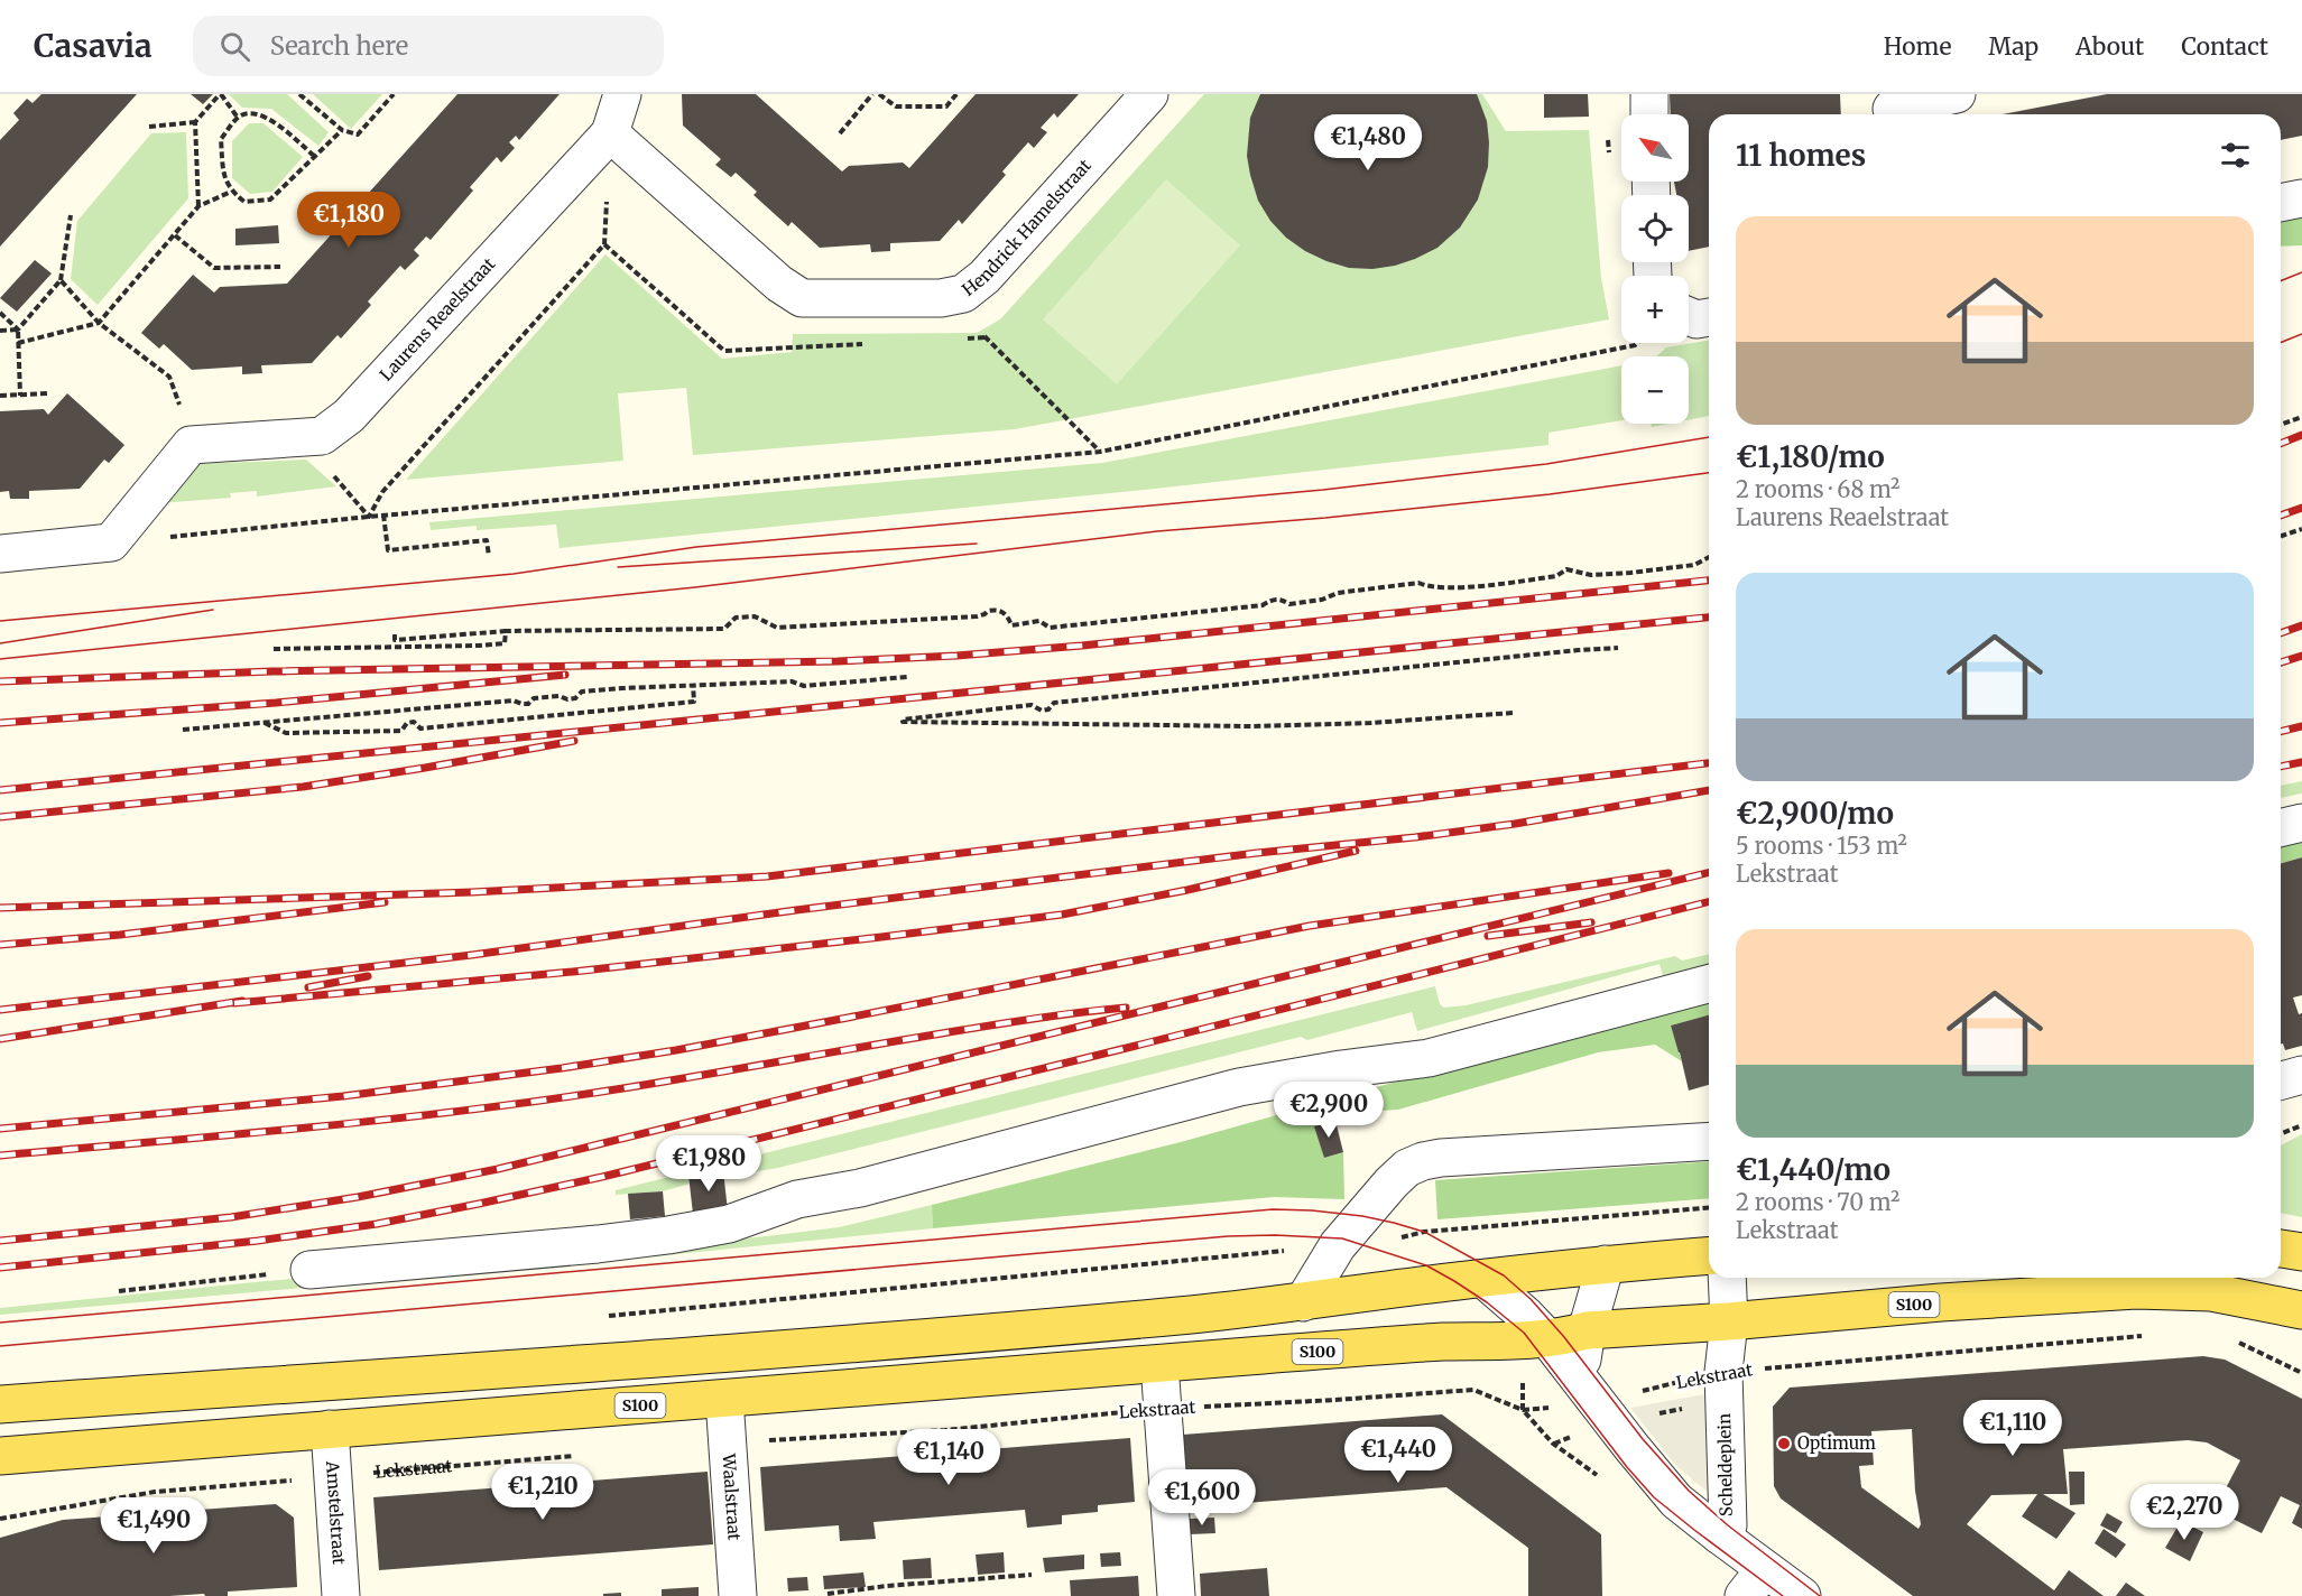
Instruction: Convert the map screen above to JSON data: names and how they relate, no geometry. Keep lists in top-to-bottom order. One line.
{"streets":{"main road":["S100"],"street":["Hendrick Hamelstraat","Laurens Reaelstraat","Scheldeplein","Waalstraat","Amstelstraat"],"path":["Lekstraat"]},"crossings":[["Hendrick Hamelstraat","Laurens Reaelstraat"],["S100","Scheldeplein"],["S100","Waalstraat"],["S100","Amstelstraat"],["Lekstraat","Scheldeplein"],["Lekstraat","Waalstraat"],["Lekstraat","Amstelstraat"]],"places":["Optimum"],"north":"top left","page":{"header":"Casavia","search":"Search here","nav":["Home","Map","About","Contact"],"map_buttons":["+","−"],"price":["€1,480","€1,180","€2,900","€1,980","€1,110","€1,440","€1,140","€1,210","€1,600","€2,270","€1,490"],"heading":"11 homes","list":[{"name":"€1,180/mo","note":"2 rooms · 68 m² · Laurens Reaelstraat"},{"name":"€2,900/mo","note":"5 rooms · 153 m² · Lekstraat"},{"name":"€1,440/mo","note":"2 rooms · 70 m² · Lekstraat"}]}}
